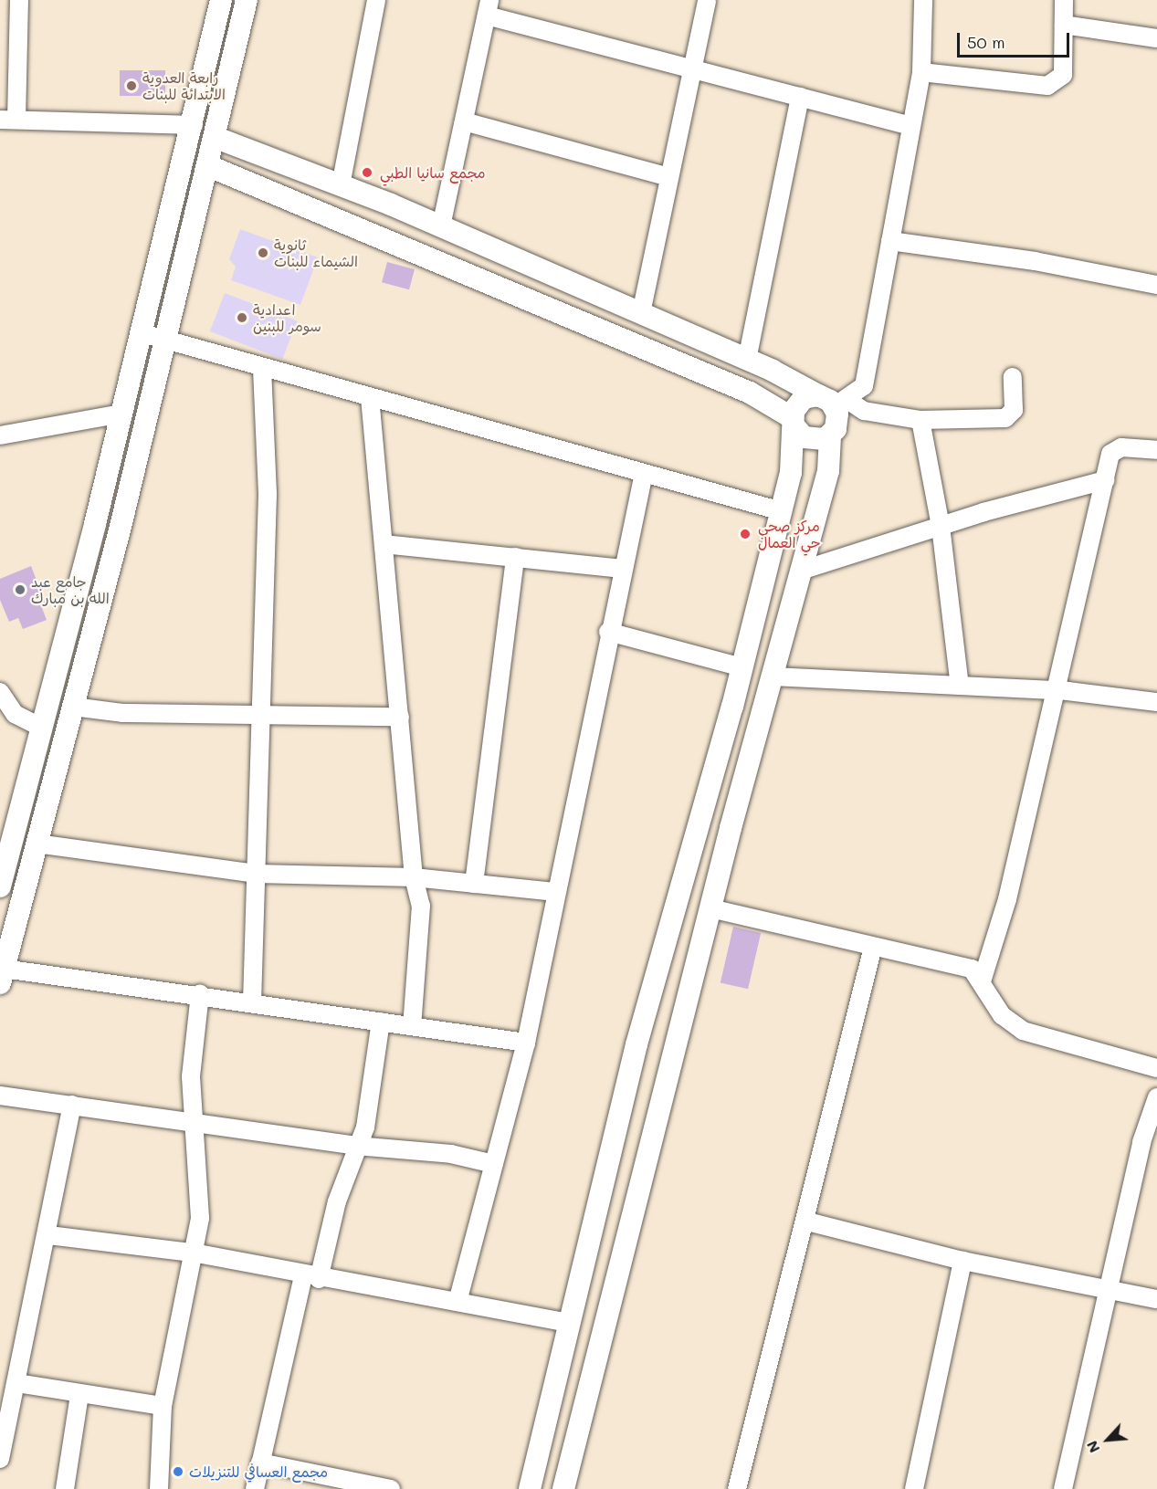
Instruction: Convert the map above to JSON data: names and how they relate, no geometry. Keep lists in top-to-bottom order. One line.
{"places":["رابعة العدوية الابتدائة للبنات","مجمع سانيا الطبي","ثانوية الشيماء للبنات","اعدادية سومر للبنين","مركز صحي حي العمال","جامع عبد الله بن مبارك","مجمع العسافي للتنزيلات"],"scale_bar":"50 m","north":"bottom left"}
